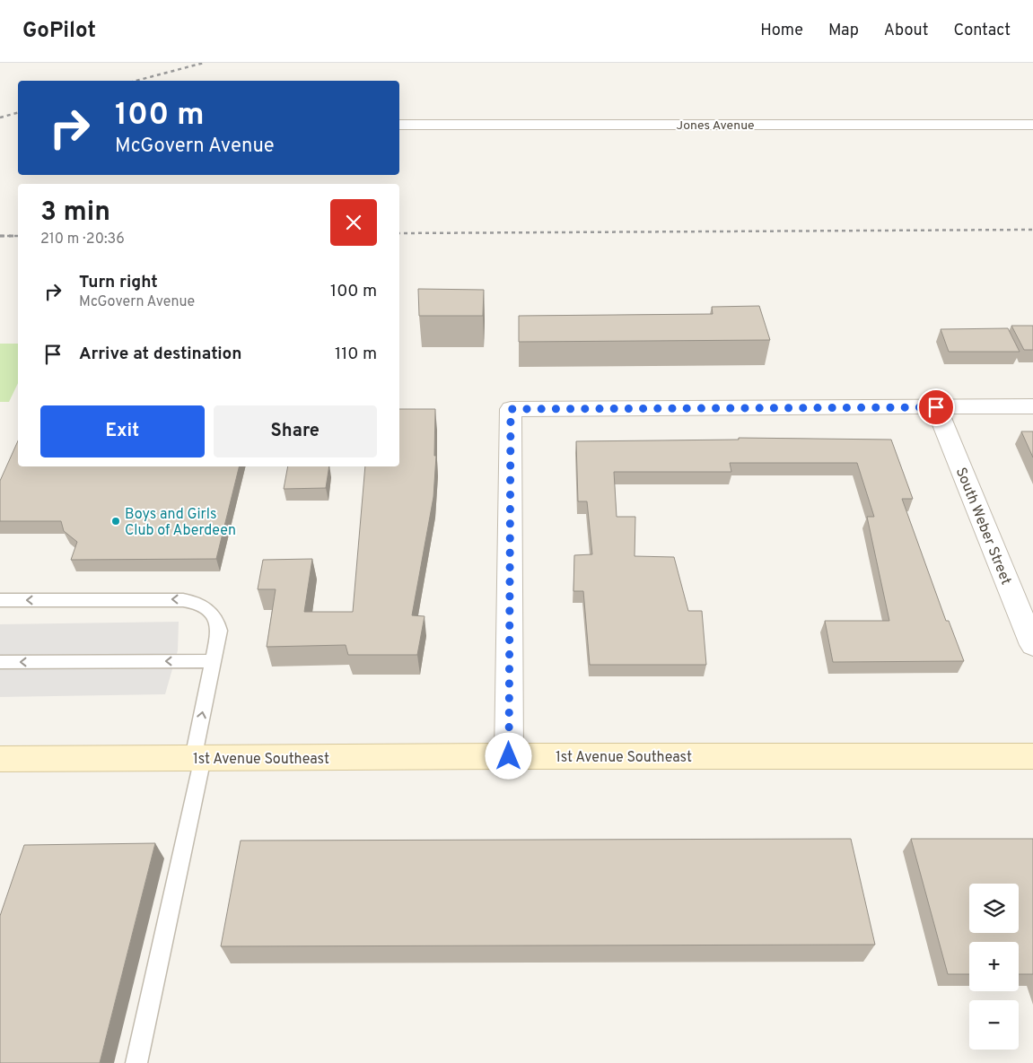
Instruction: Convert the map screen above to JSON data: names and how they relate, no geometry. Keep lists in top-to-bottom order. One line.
{"streets":{"street":["Jones Avenue","South Weber Street","1st Avenue Southeast"]},"places":["Boys and Girls Club of Aberdeen"],"page":{"header":"GoPilot","nav":["Home","Map","About","Contact"],"turn":["100 m","McGovern Avenue"],"heading":["3 min","210 m · 20:36"],"list":[{"name":"Turn right","note":"McGovern Avenue","value":"100 m"},{"name":"Arrive at destination","value":"110 m"}],"buttons":["Exit","Share"],"map_buttons":["+","−"]}}
